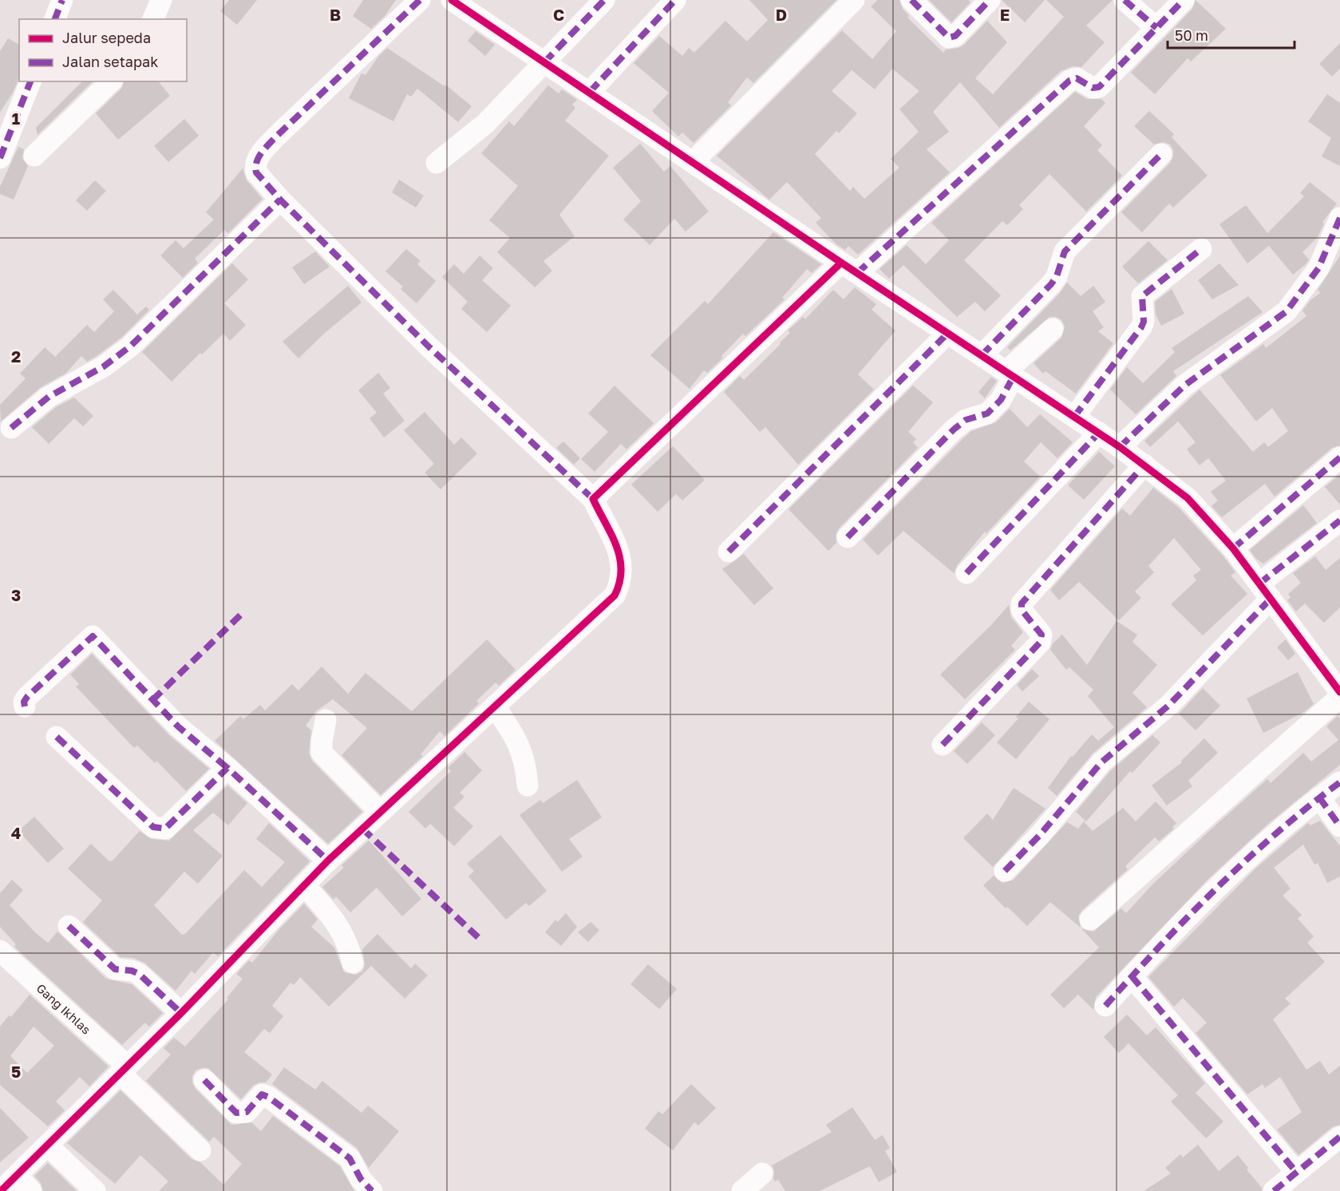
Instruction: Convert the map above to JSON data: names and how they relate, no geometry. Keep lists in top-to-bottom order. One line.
{"streets":{"street":["Gang Ikhlas"]},"legend":["Jalur sepeda","Jalan setapak"],"scale_bar":"50 m","grid":{"columns":["B","C","D","E"],"rows":["1","2","3","4","5"]}}
